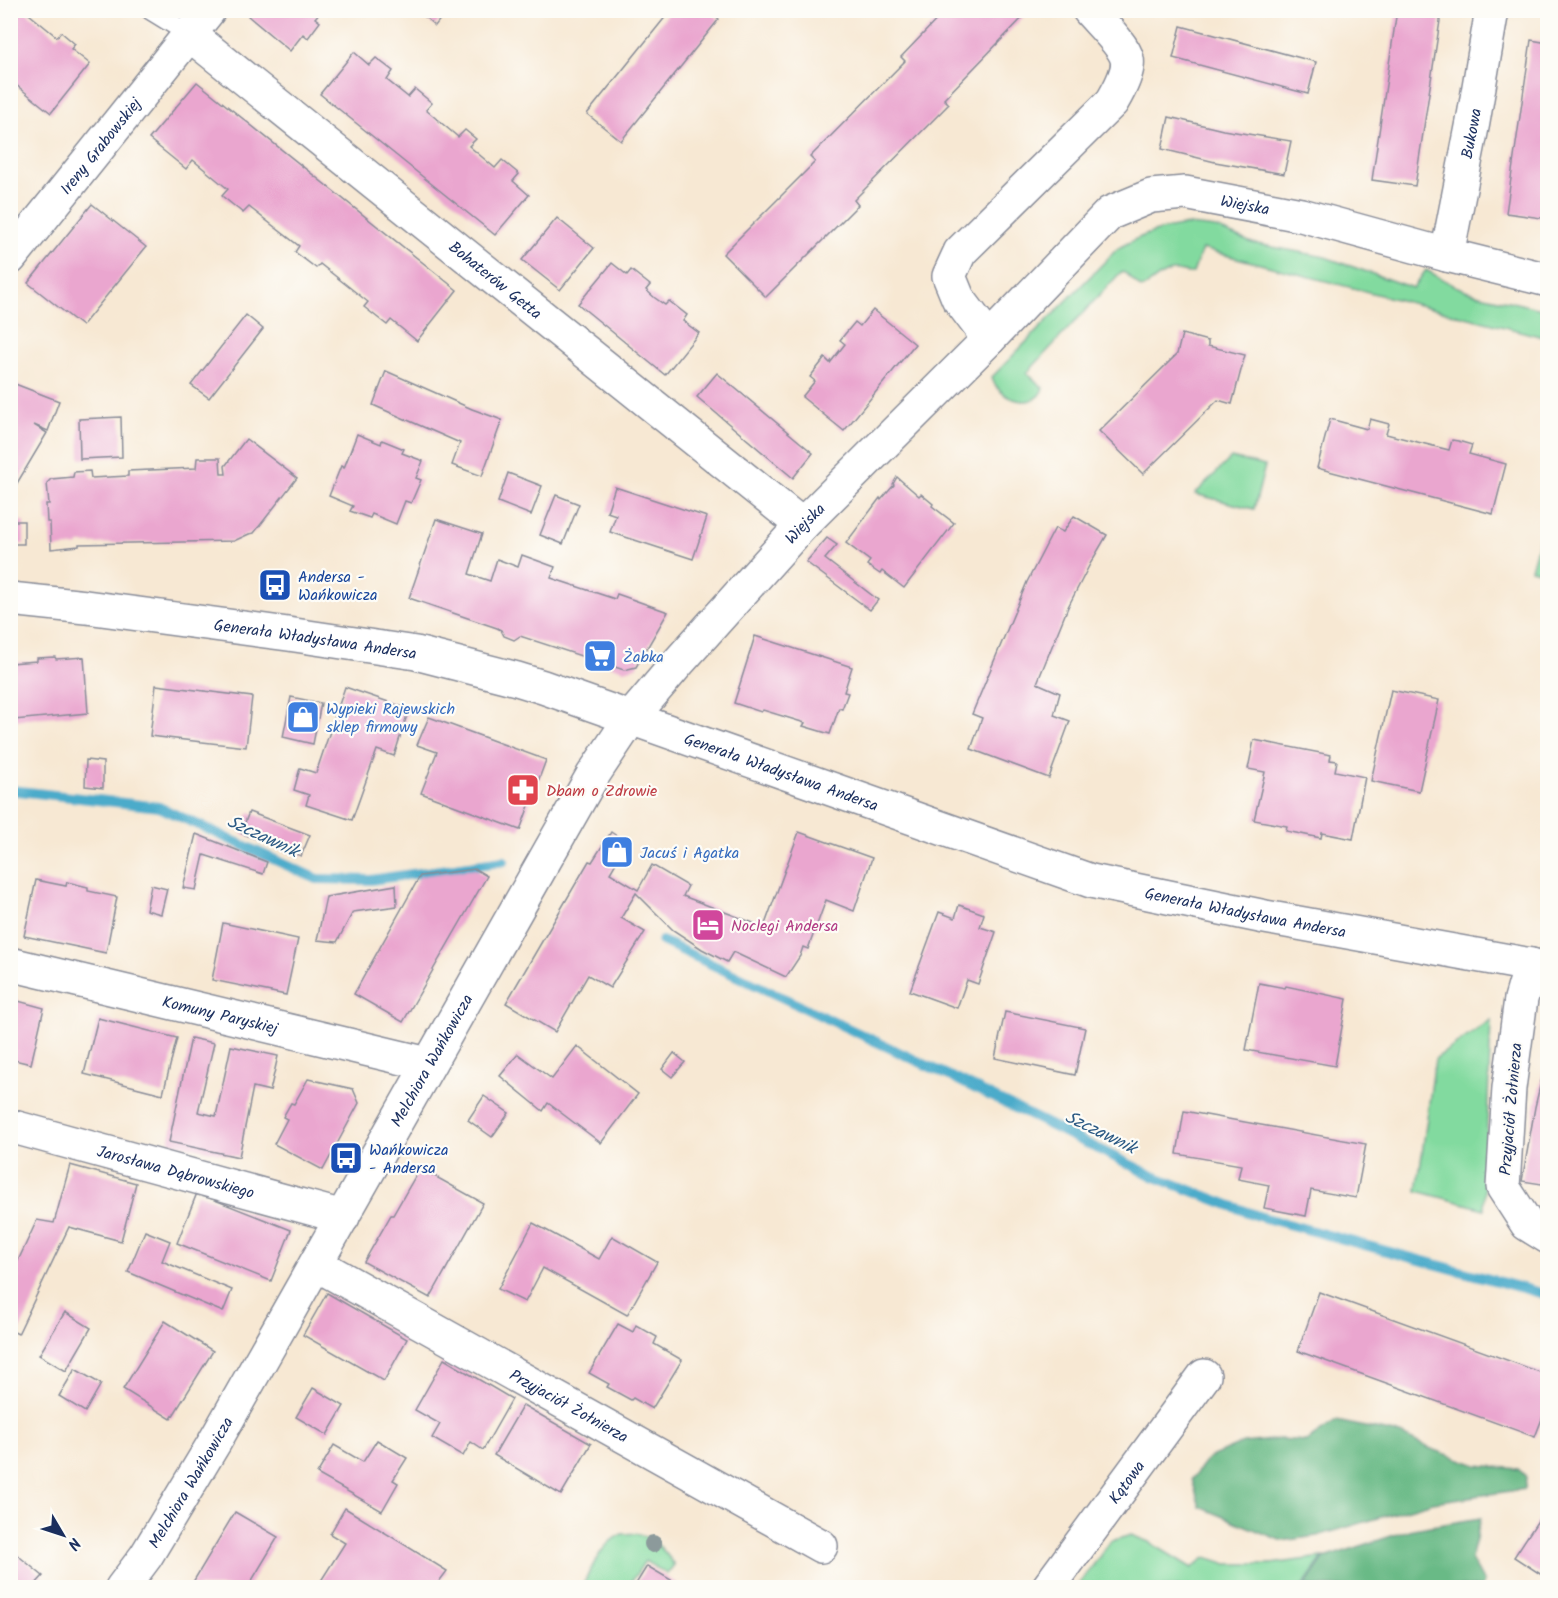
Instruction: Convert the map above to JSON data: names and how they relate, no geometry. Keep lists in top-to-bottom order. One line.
{"streets":{"street":["Bukowa","Ireny Grabowskiej","Wiejska","Bohaterów Getta","Generała Władysława Andersa","Komuny Paryskiej","Melchiora Wańkowicza","Przyjaciół Żołnierza","Jarosława Dąbrowskiego","Kątowa"]},"crossings":[["Bukowa","Wiejska"],["Ireny Grabowskiej","Bohaterów Getta"],["Wiejska","Bohaterów Getta"],["Wiejska","Generała Władysława Andersa"],["Wiejska","Melchiora Wańkowicza"],["Generała Władysława Andersa","Melchiora Wańkowicza"],["Generała Władysława Andersa","Przyjaciół Żołnierza"],["Komuny Paryskiej","Melchiora Wańkowicza"],["Melchiora Wańkowicza","Przyjaciół Żołnierza"],["Melchiora Wańkowicza","Jarosława Dąbrowskiego"]],"water":["Szczawnik"],"places":{"bus stop":["Andersa - Wańkowicza","Wańkowicza - Andersa"],"supermarket":["Żabka"],"shop":["Wypieki Rajewskich sklep firmowy","Jacuś i Agatka"],"pharmacy":["Dbam o Zdrowie"],"hotel":["Noclegi Andersa"]},"north":"bottom right"}
